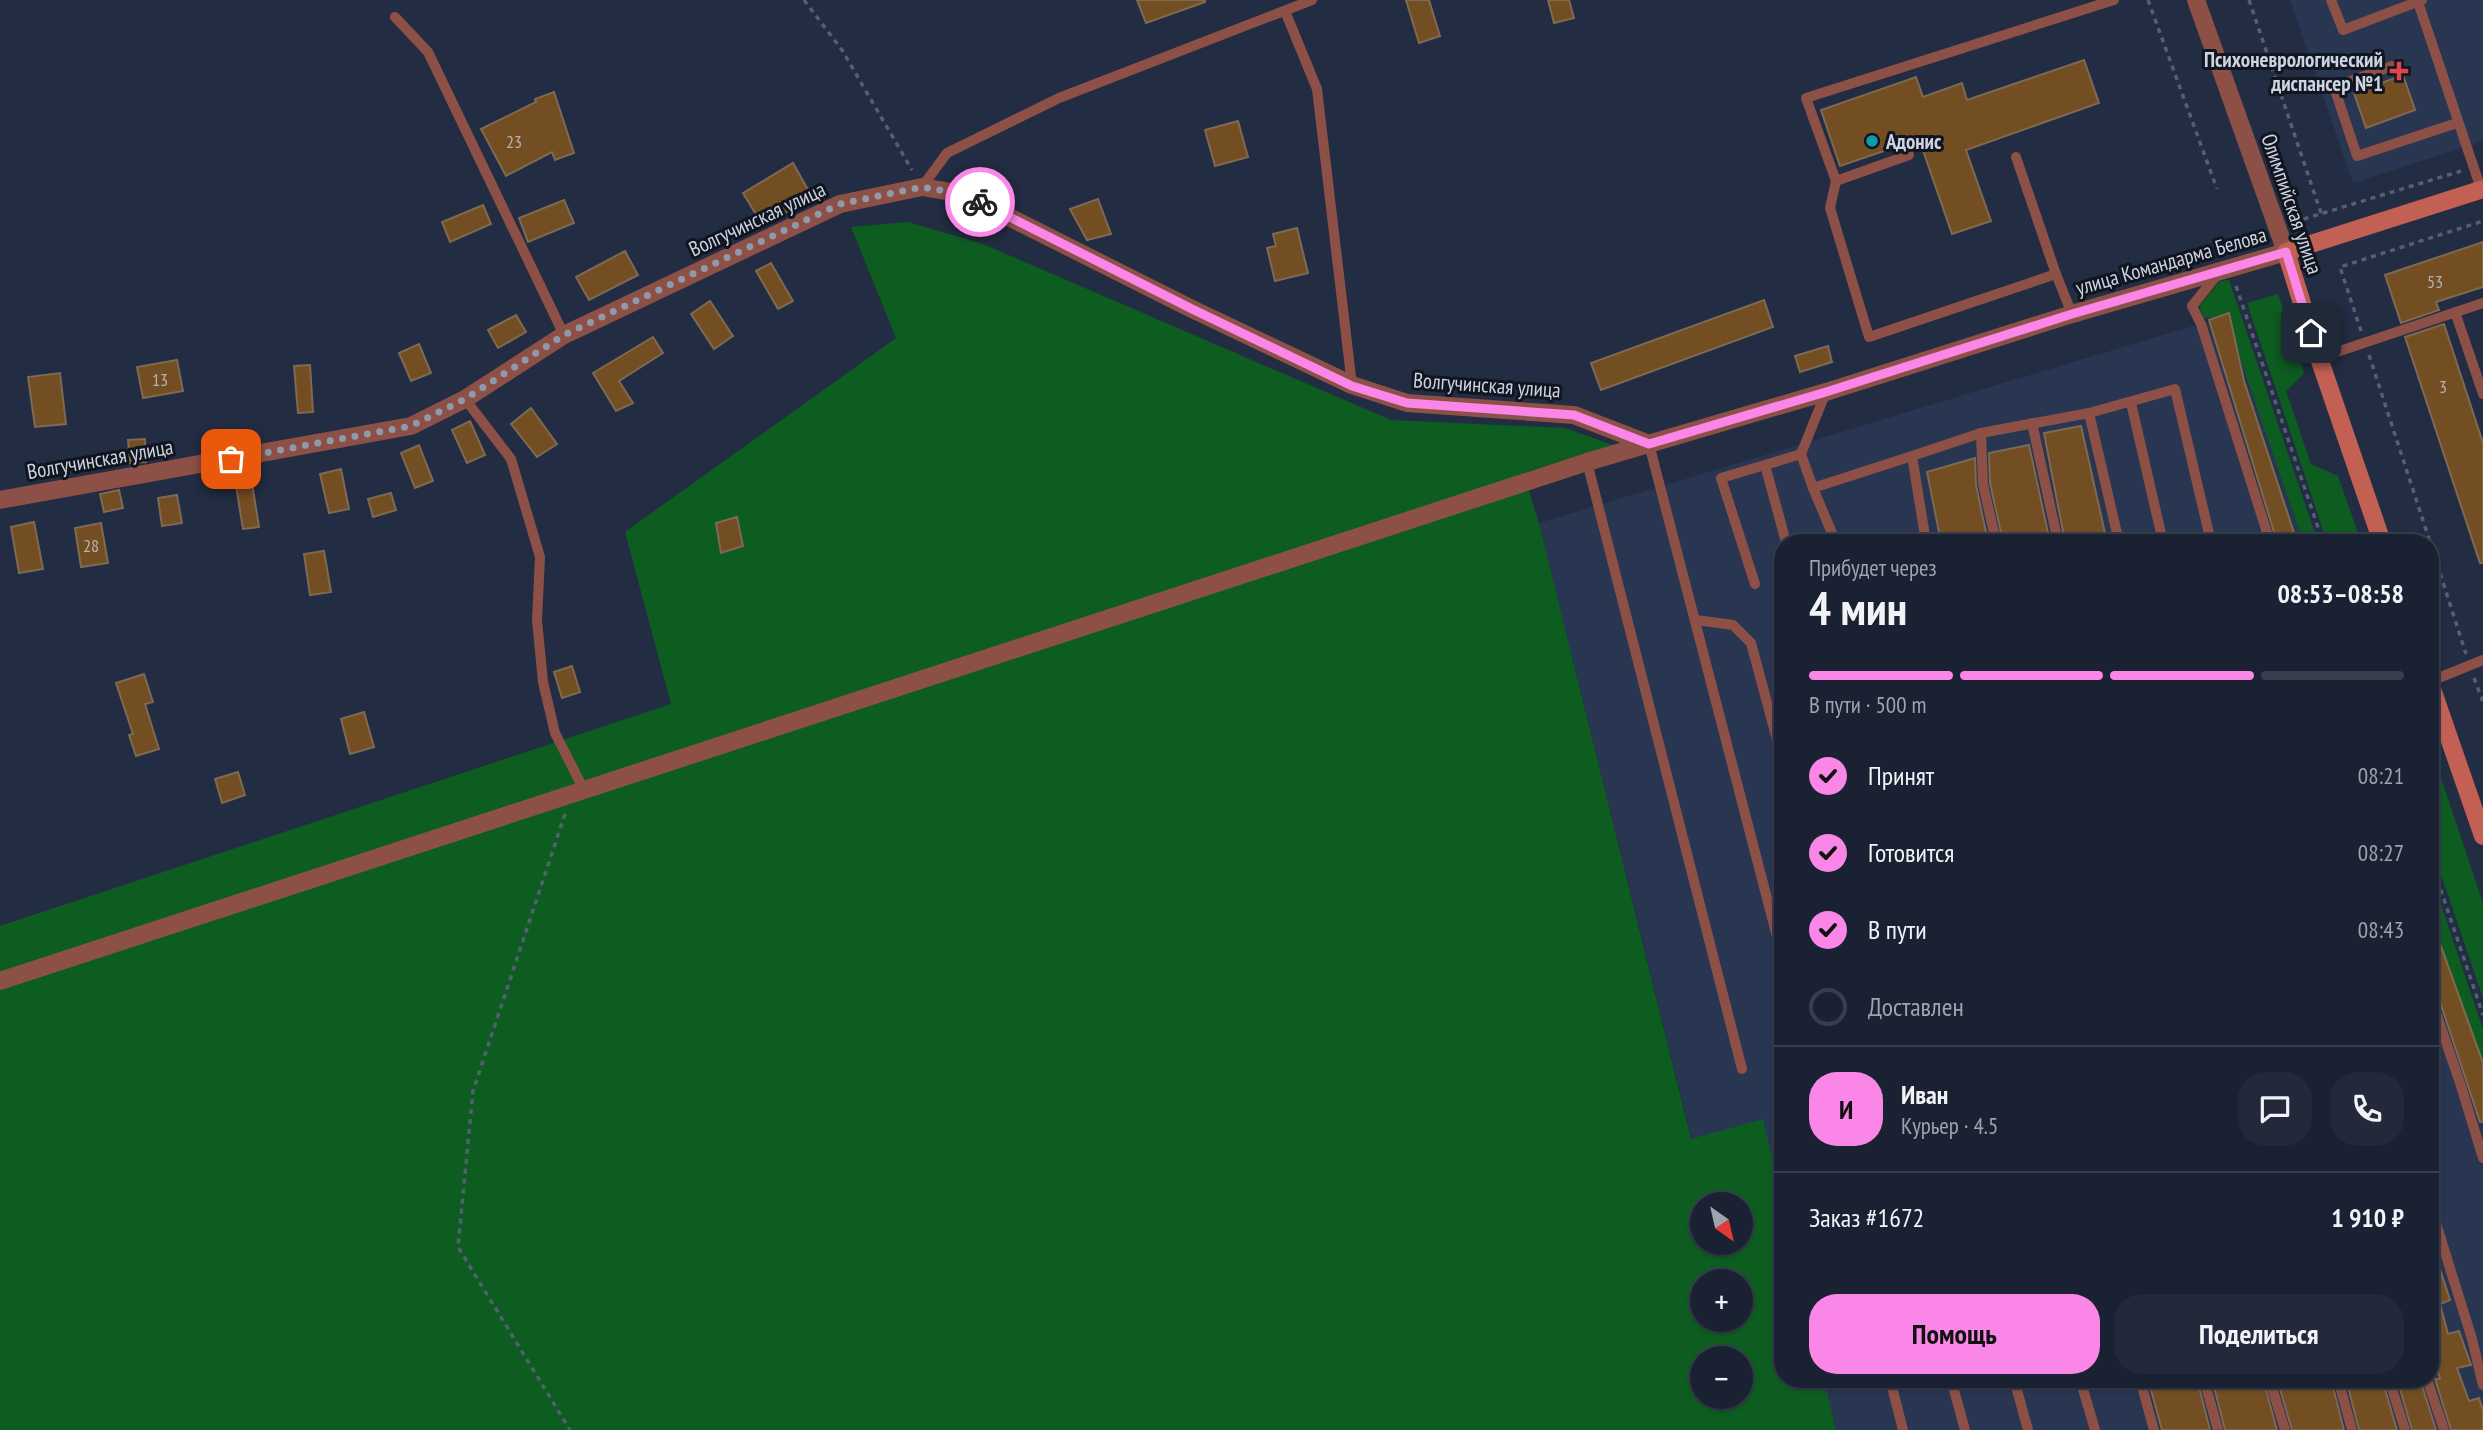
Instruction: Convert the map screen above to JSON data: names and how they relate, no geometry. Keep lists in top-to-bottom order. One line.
{"streets":{"main road":["Олимпийская улица","улица Командарма Белова"],"street":["Волгучинская улица"]},"crossings":[["Олимпийская улица","улица Командарма Белова"],["Волгучинская улица","улица Командарма Белова"]],"places":{"health":["Психоневрологический диспансер №1"],"other":["Адонис"]},"house_numbers":["23","53","13","3","28"],"north":"bottom right","page":{"heading":["4 мин","Прибудет через","08:53–08:58"],"panel":["Иван","Курьер · 4.5","Заказ #1672","1 910 ₽"],"bar":"В пути · 500 m","list":[["Принят","08:21"],["Готовится","08:27"],["В пути","08:43"],"Доставлен"],"round":"И","map_buttons":["+","−"],"buttons":["Помощь","Поделиться"]}}
